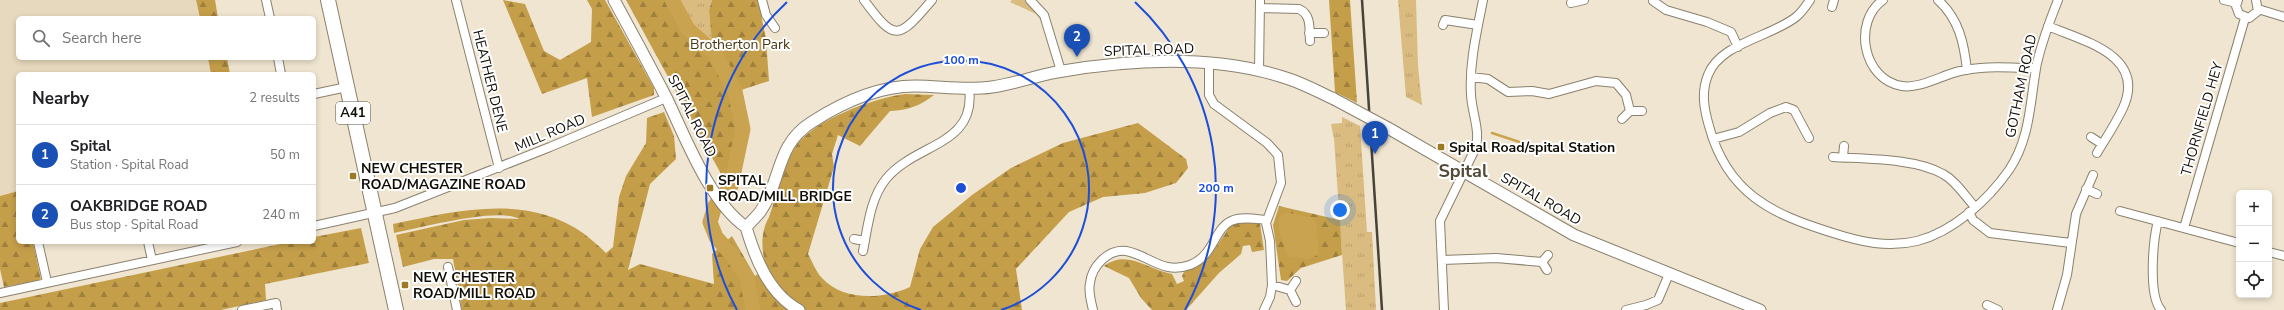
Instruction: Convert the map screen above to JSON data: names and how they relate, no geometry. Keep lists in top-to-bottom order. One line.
{"streets":{"highway":["A41"],"main road":["SPITAL ROAD"],"street":["HEATHER DENE","GOTHAM ROAD","THORNFIELD HEY","MILL ROAD"]},"crossings":[["SPITAL ROAD","MILL ROAD"],["HEATHER DENE","MILL ROAD"],["A41","MILL ROAD"]],"districts":["Spital"],"parks":["Brotherton Park"],"places":{"transit":["Spital Road/spital Station","NEW CHESTER ROAD/MAGAZINE ROAD","SPITAL ROAD/MILL BRIDGE","NEW CHESTER ROAD/MILL ROAD"]},"page":{"search":"Search here","pins":["2","1"],"heading":["Nearby","2 results"],"list":[{"mark":"1","name":"Spital","note":"Station · Spital Road","value":"50 m"},{"mark":"2","name":"OAKBRIDGE ROAD","note":"Bus stop · Spital Road","value":"240 m"}],"map_buttons":["+","−"]},"rings":["100 m","200 m"]}
